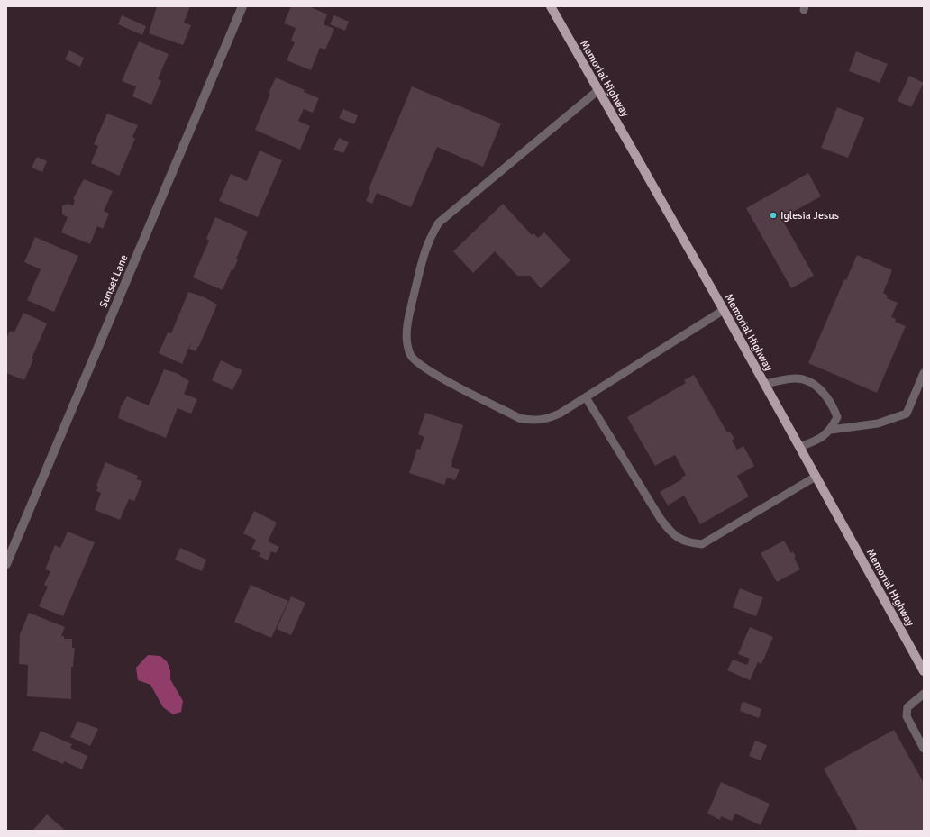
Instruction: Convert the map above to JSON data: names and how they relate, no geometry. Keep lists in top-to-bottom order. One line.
{"streets":{"main road":["Memorial Highway"],"street":["Sunset Lane"]},"places":["Iglesia Jesus"]}
